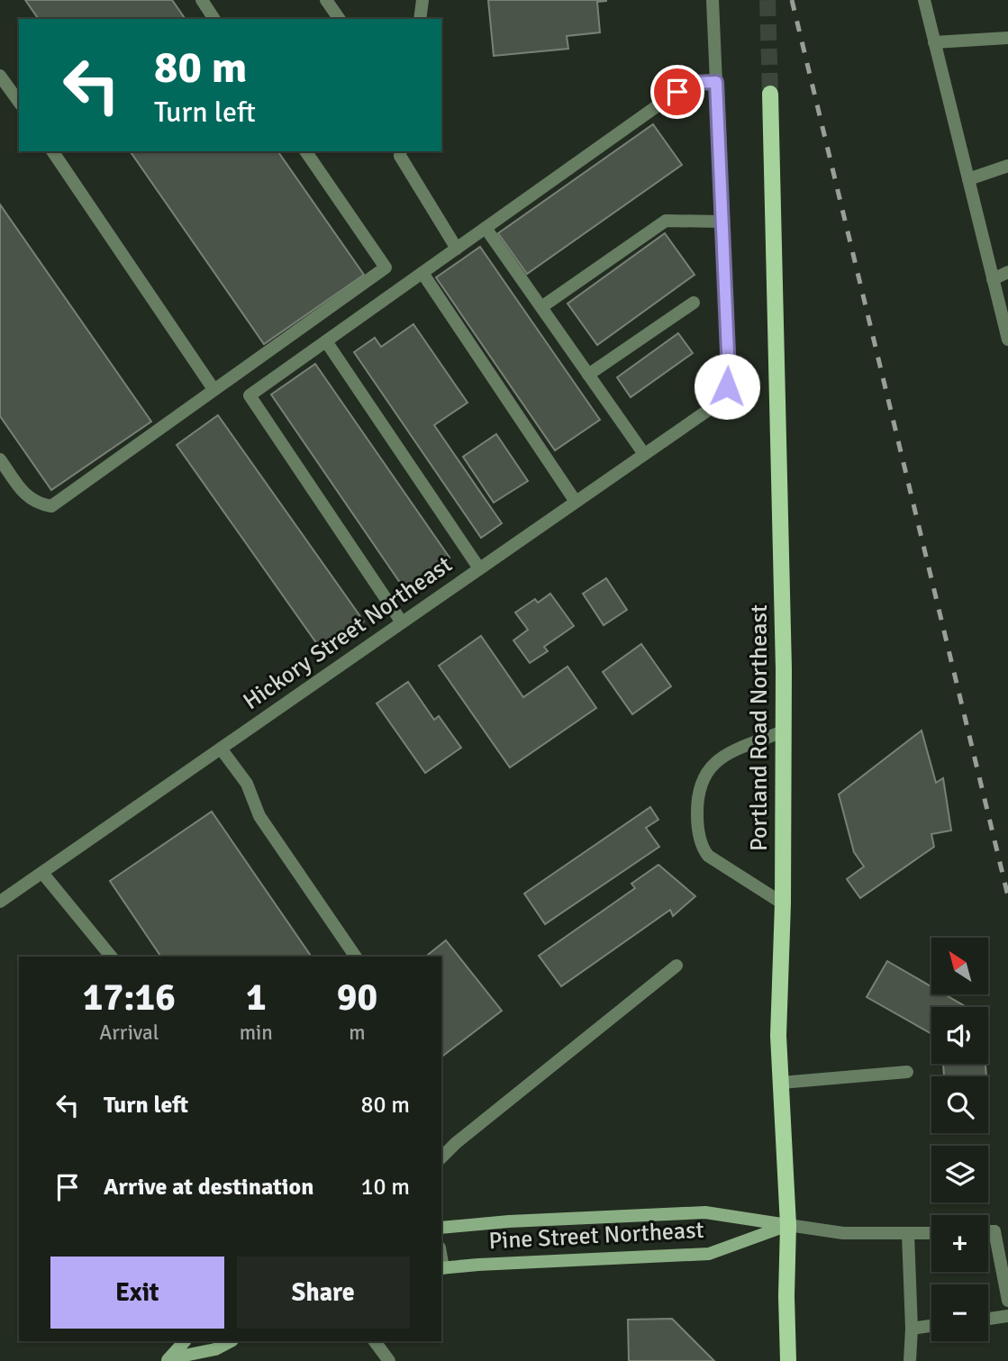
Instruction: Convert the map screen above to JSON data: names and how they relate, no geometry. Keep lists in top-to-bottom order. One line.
{"streets":{"main road":["Portland Road Northeast","Pine Street Northeast"],"street":["Hickory Street Northeast"]},"crossings":[["Portland Road Northeast","Pine Street Northeast"]],"north":"top left","page":{"turn":["80 m","Turn left"],"map_buttons":["+","−"],"eta":["17:16","Arrival","1","min","90","m"],"list":[{"name":"Turn left","value":"80 m"},{"name":"Arrive at destination","value":"10 m"}],"buttons":["Exit","Share"]}}
